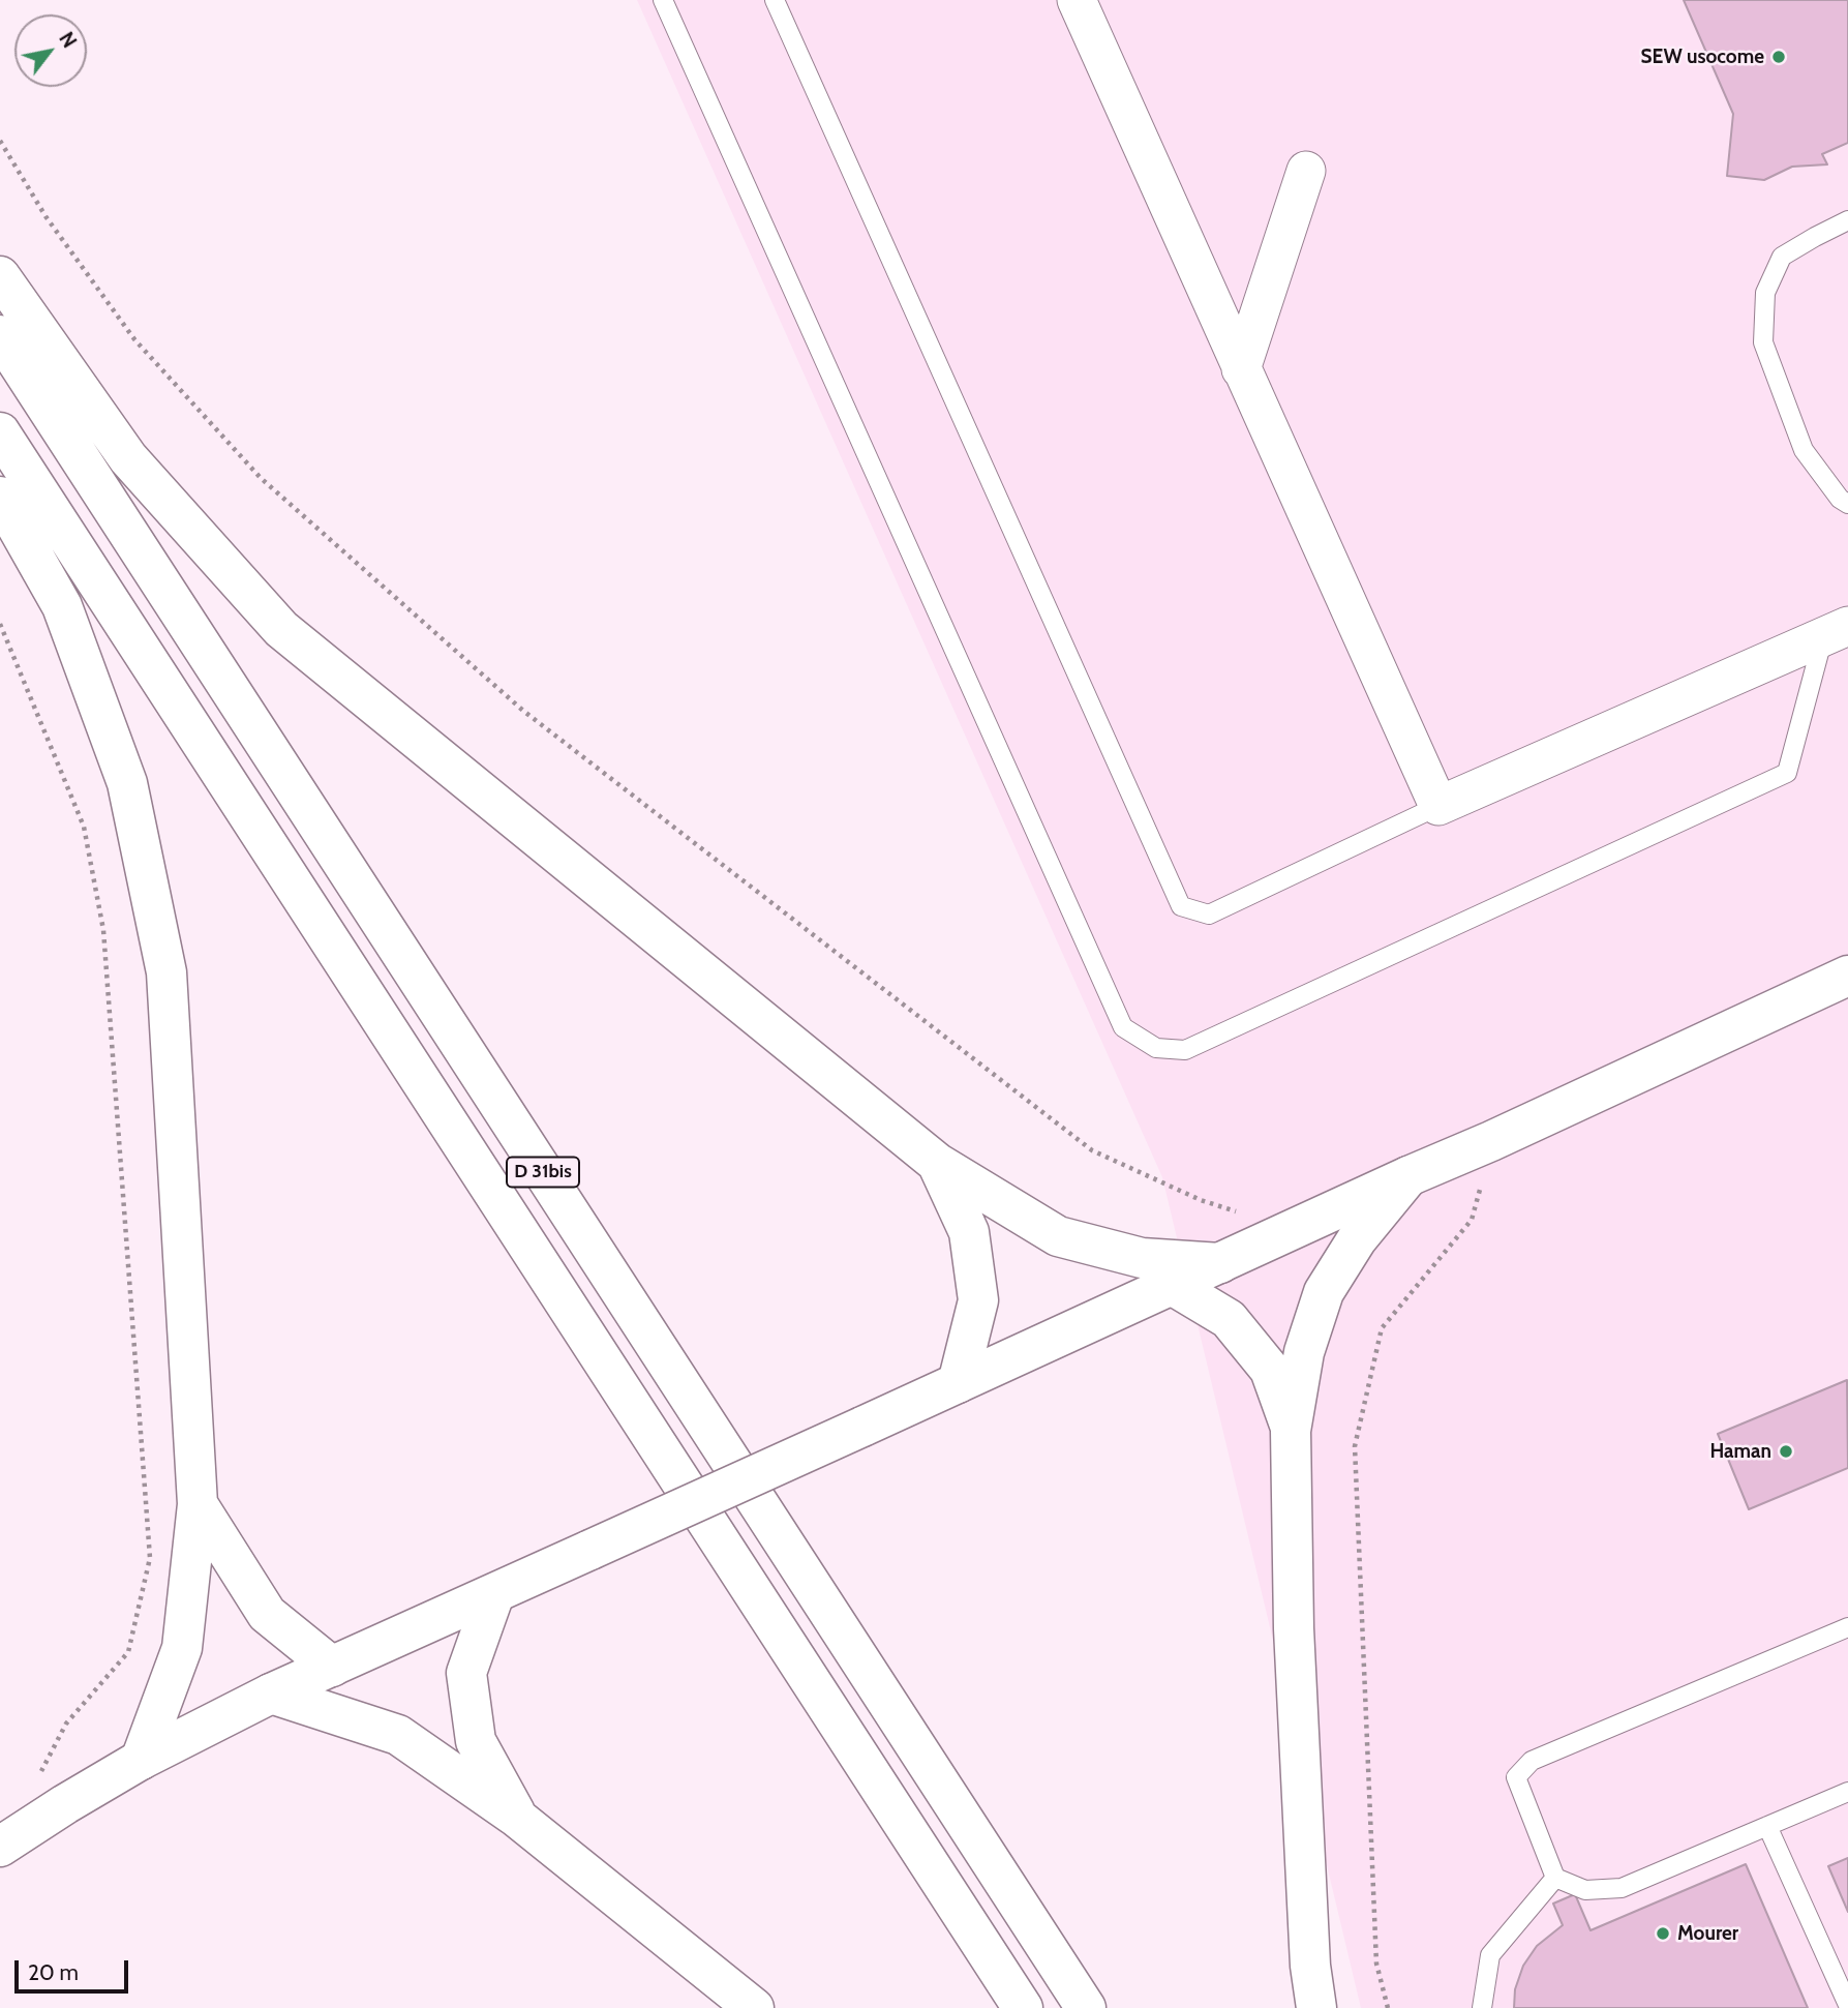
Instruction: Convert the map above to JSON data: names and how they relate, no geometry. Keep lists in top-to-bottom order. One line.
{"streets":{"main road":["D 31bis"]},"places":["SEW usocome","Haman","Mourer"],"scale_bar":"20 m","north":"top right"}
